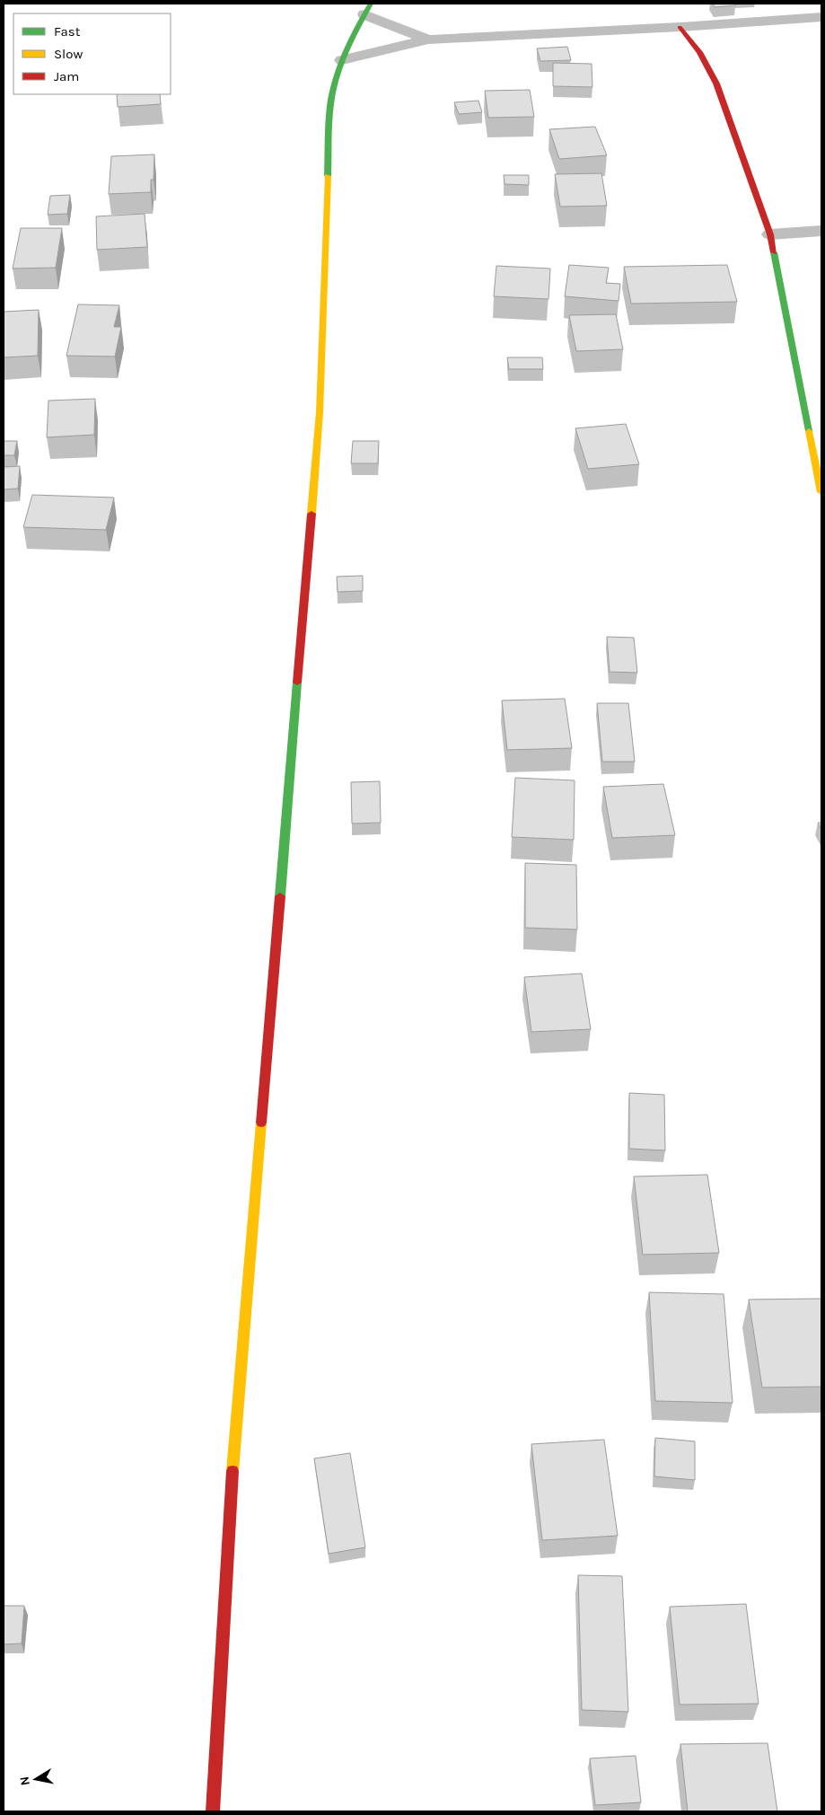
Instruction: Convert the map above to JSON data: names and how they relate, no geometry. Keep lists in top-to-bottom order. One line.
{"legend":["Fast","Slow","Jam"],"north":"left"}
